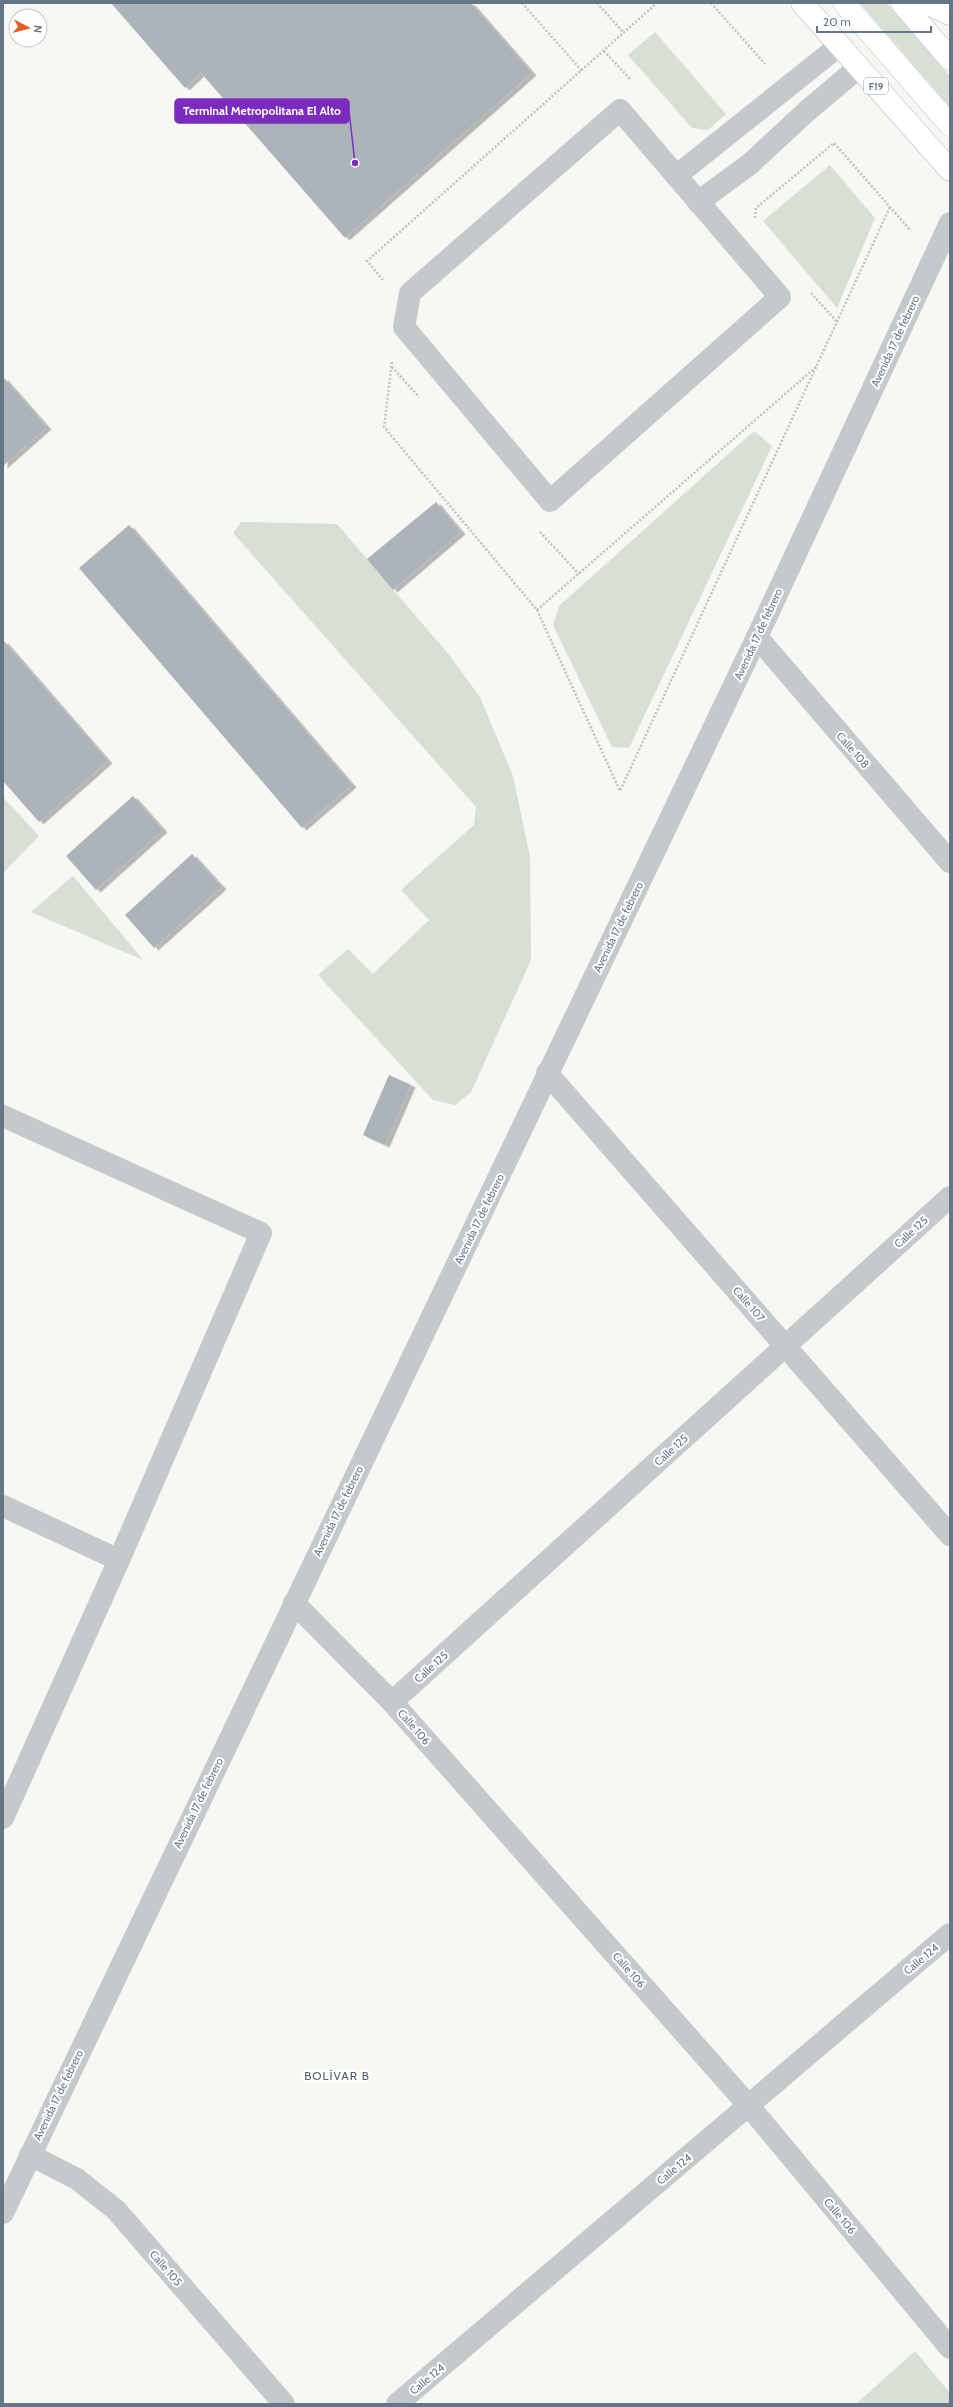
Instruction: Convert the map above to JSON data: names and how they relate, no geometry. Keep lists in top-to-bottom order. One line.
{"streets":{"main road":["F19"],"street":["Avenida 17 de febrero","Calle 108","Calle 125","Calle 107","Calle 106","Calle 124","Calle 105"]},"crossings":[["Avenida 17 de febrero","Calle 108"],["Avenida 17 de febrero","Calle 107"],["Avenida 17 de febrero","Calle 106"],["Avenida 17 de febrero","Calle 105"],["Calle 125","Calle 107"],["Calle 125","Calle 106"],["Calle 106","Calle 124"]],"districts":["BOLÍVAR B"],"places":["Terminal Metropolitana El Alto"],"scale_bar":"20 m","north":"right"}
